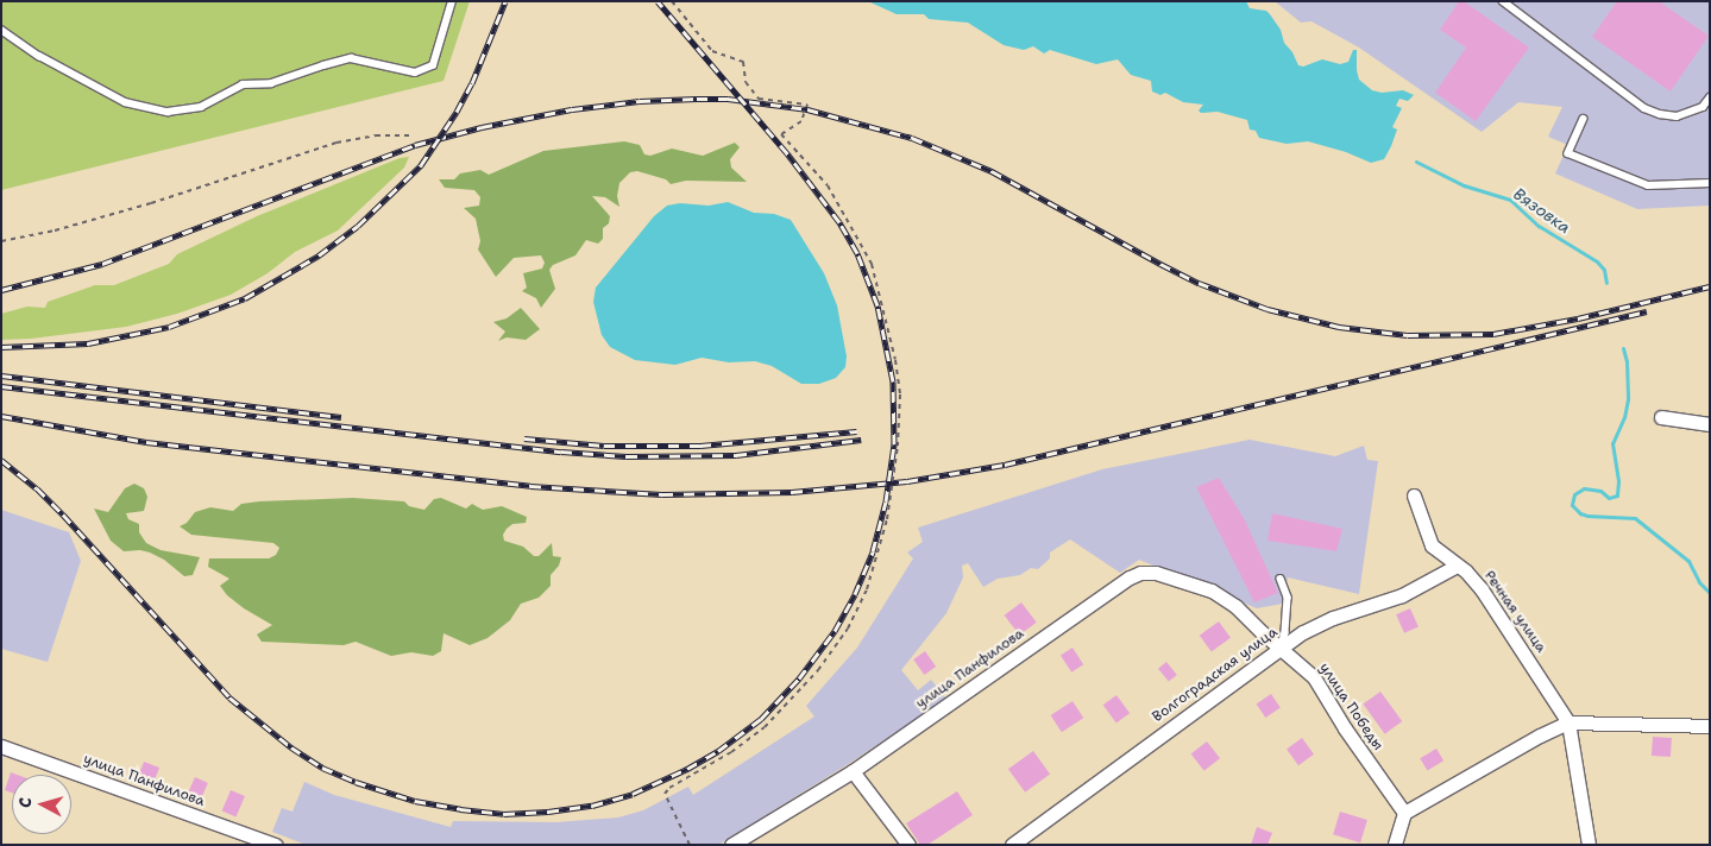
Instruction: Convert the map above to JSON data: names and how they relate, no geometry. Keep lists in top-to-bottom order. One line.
{"streets":{"street":["Речная улица","улица Панфилова","Волгоградская улица","улица Победы"]},"crossings":[["Речная улица","Волгоградская улица"],["улица Панфилова","улица Победы"],["Волгоградская улица","улица Победы"]],"water":["Вязовка"],"north":"left"}
